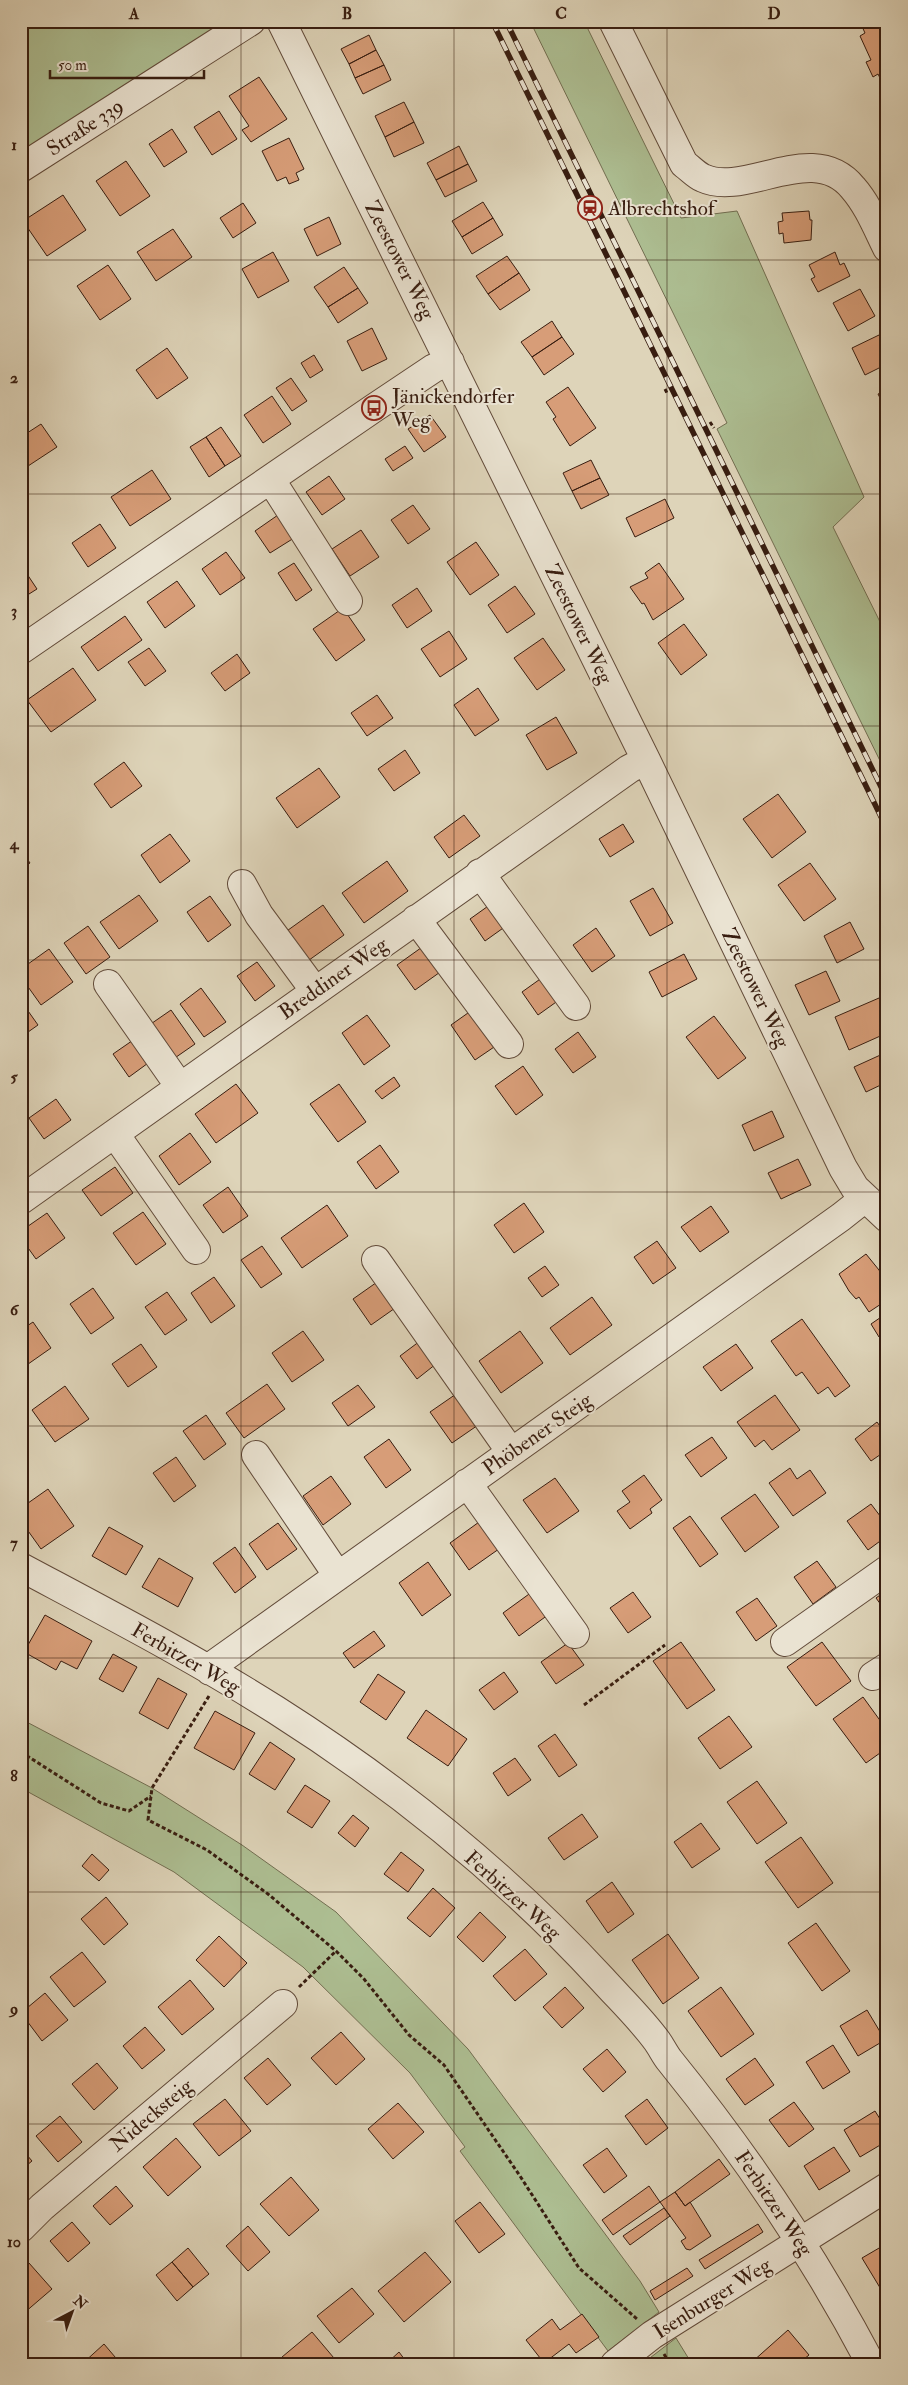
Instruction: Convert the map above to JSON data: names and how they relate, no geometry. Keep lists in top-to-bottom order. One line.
{"streets":{"street":["Straße 339","Zeestower Weg","Breddiner Weg","Phöbener Steig","Ferbitzer Weg","Nidecksteig","Isenburger Weg"]},"crossings":[["Zeestower Weg","Breddiner Weg"],["Zeestower Weg","Phöbener Steig"],["Phöbener Steig","Ferbitzer Weg"],["Ferbitzer Weg","Isenburger Weg"]],"places":{"station":["Albrechtshof"],"bus stop":["Jänickendorfer Weg"]},"scale_bar":"50 m","north":"top right","grid":{"columns":["A","B","C","D"],"rows":["1","2","3","4","5","6","7","8","9","10"]}}
